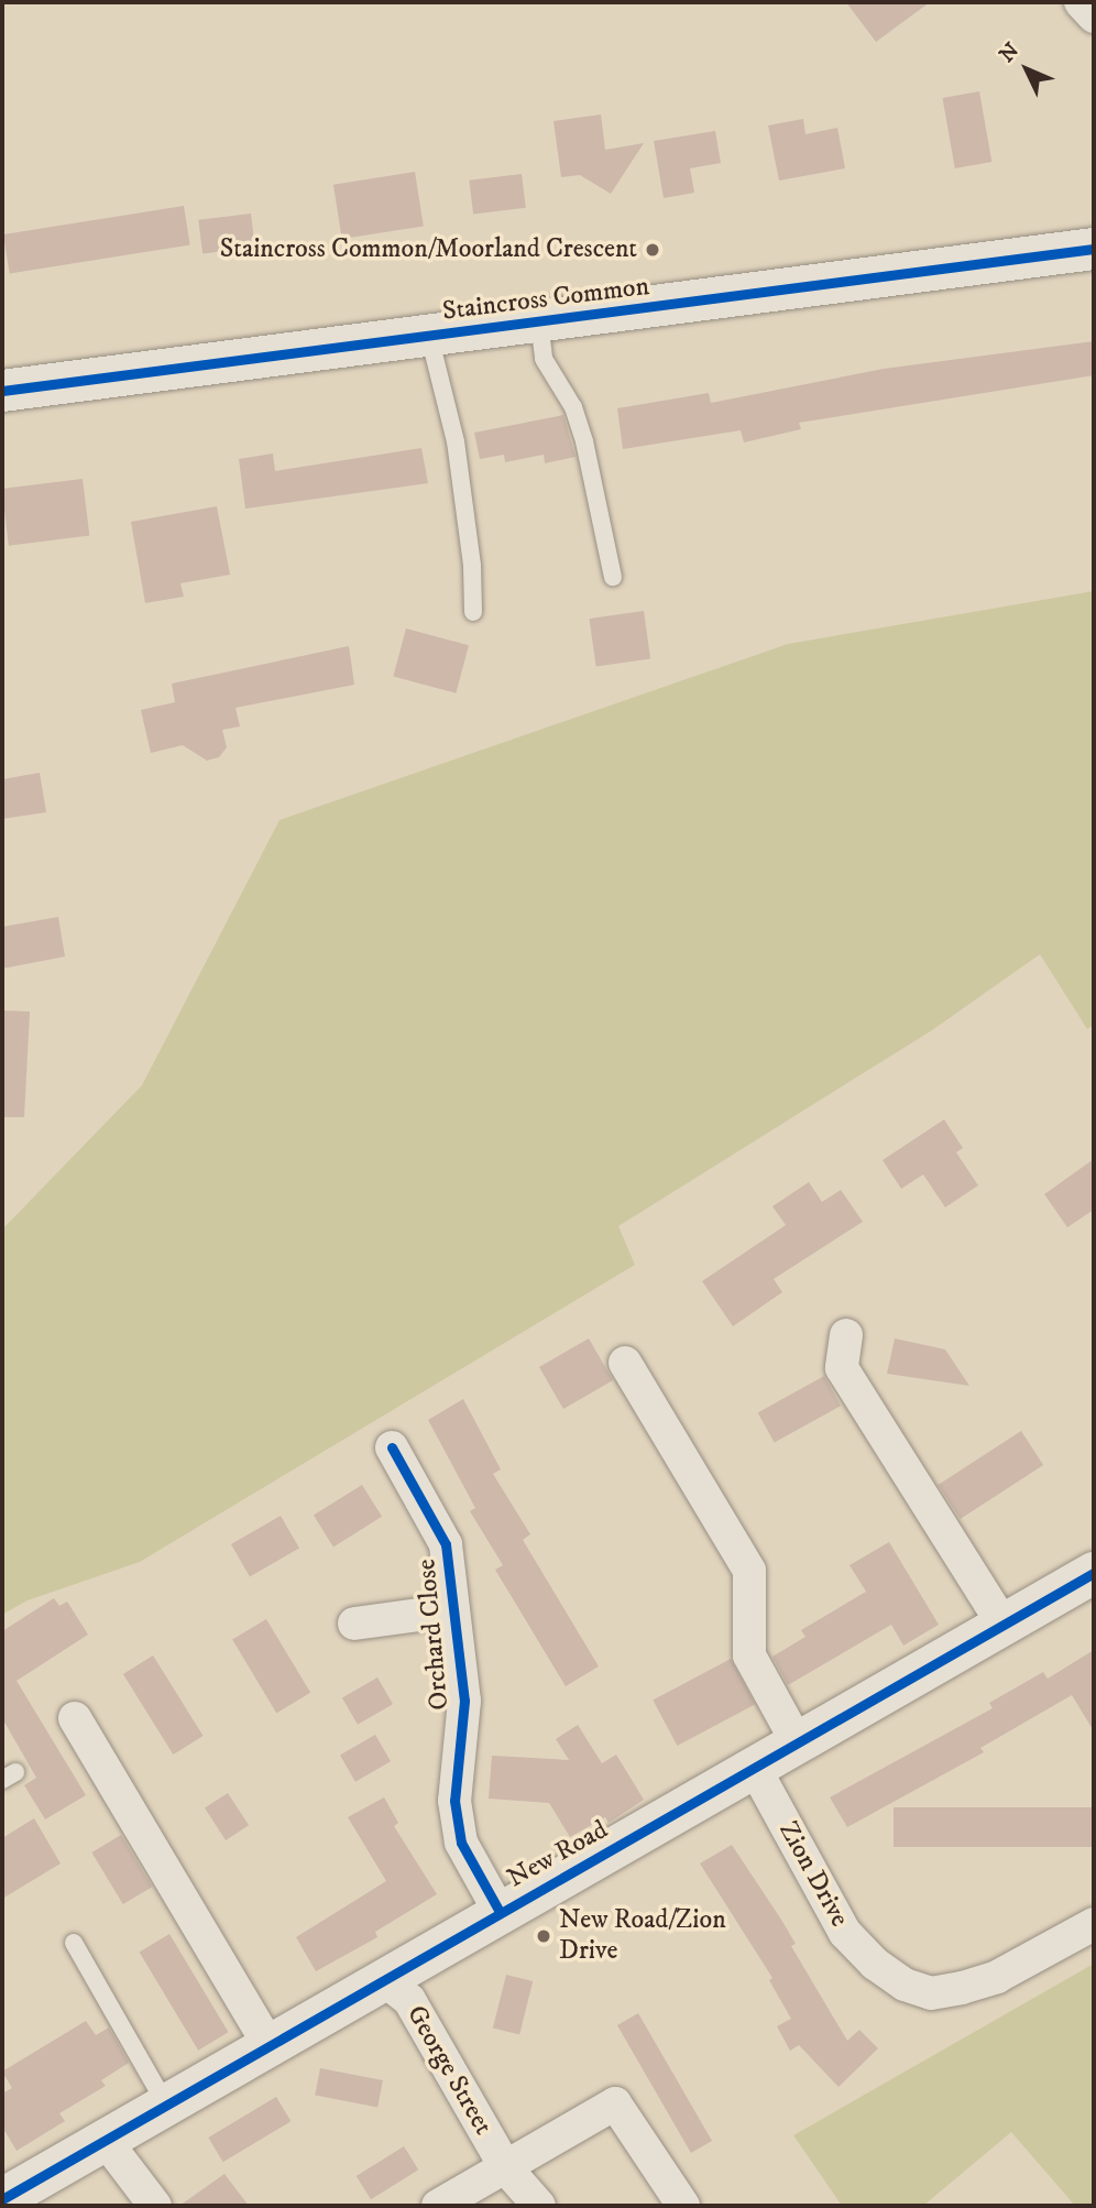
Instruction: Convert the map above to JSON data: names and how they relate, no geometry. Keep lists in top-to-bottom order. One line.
{"streets":{"street":["Staincross Common","Orchard Close","New Road","Zion Drive","George Street"]},"crossings":[["Orchard Close","New Road"],["New Road","Zion Drive"],["New Road","George Street"]],"places":["Staincross Common/Moorland Crescent","New Road/Zion Drive"],"north":"top left"}
